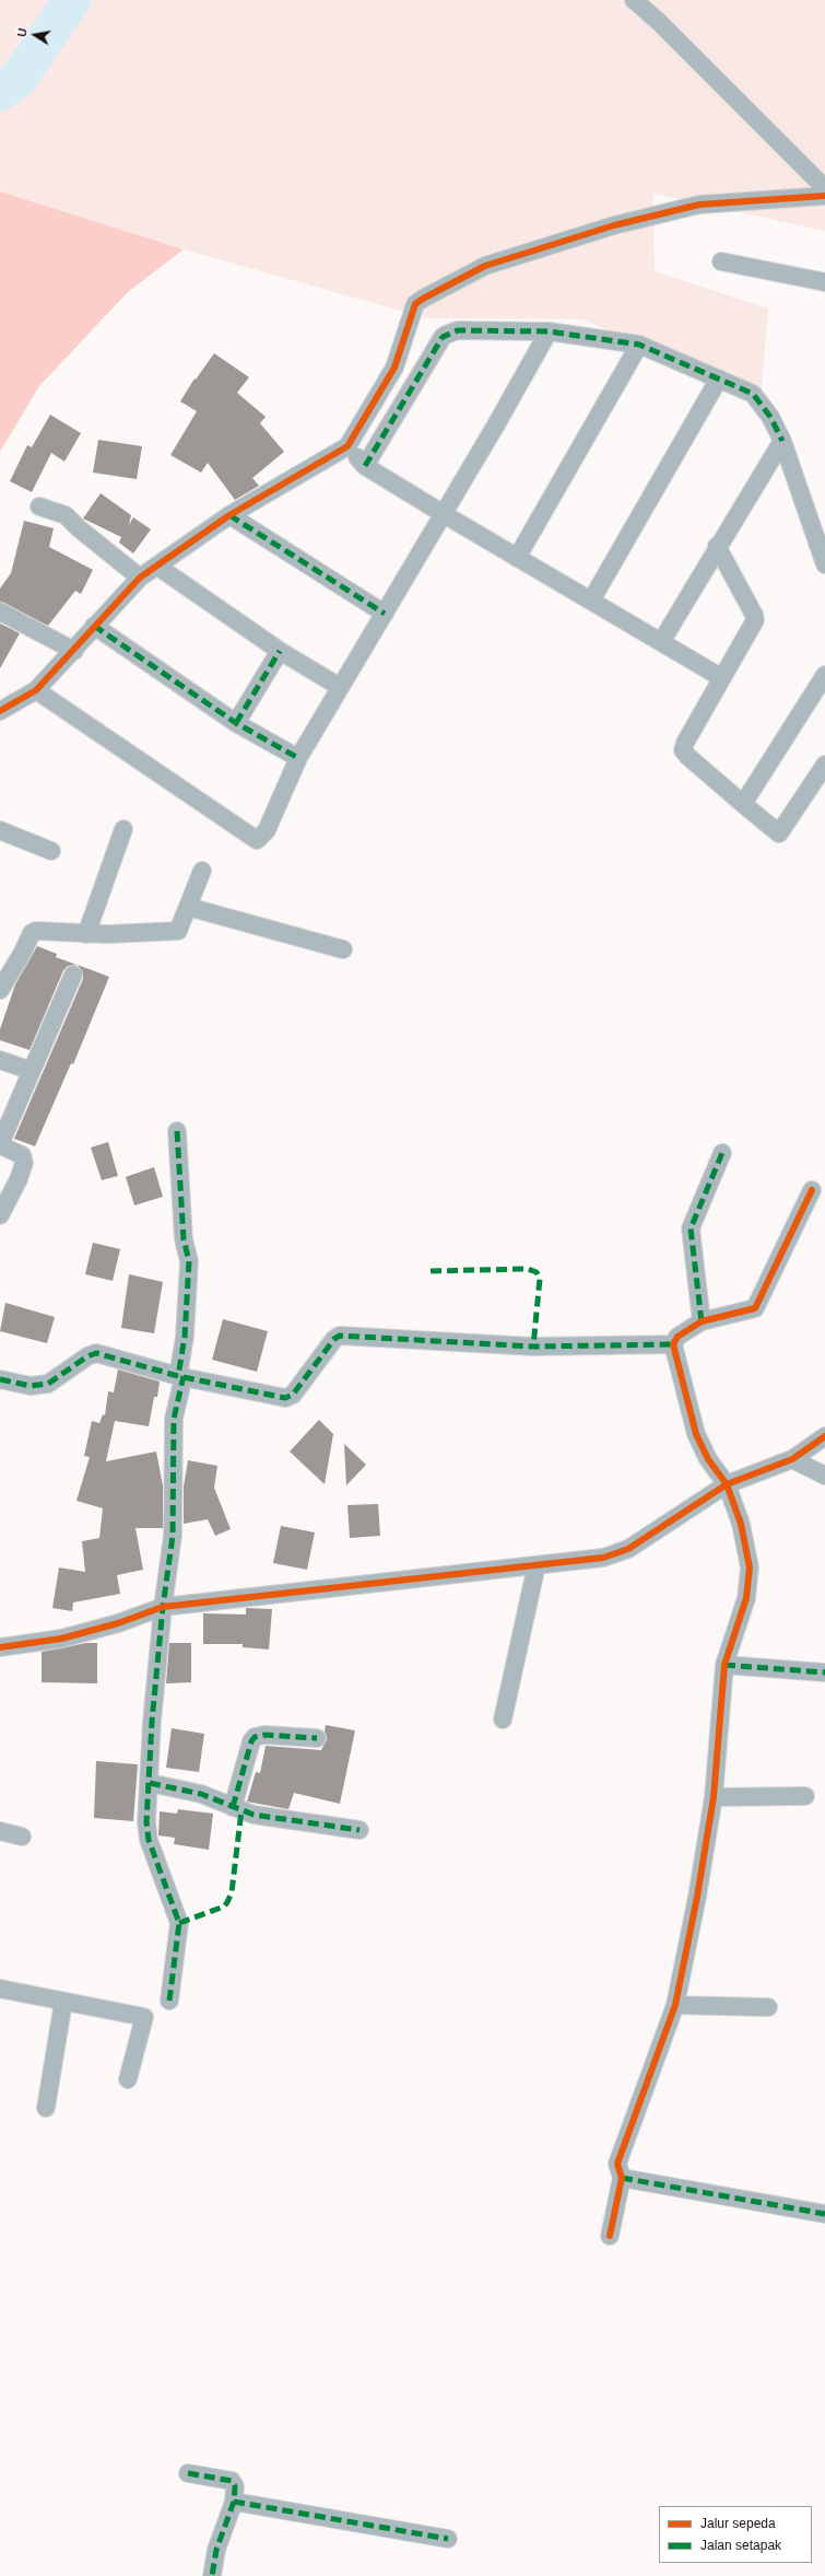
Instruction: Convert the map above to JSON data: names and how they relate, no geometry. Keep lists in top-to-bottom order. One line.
{"legend":["Jalur sepeda","Jalan setapak"],"north":"left"}
